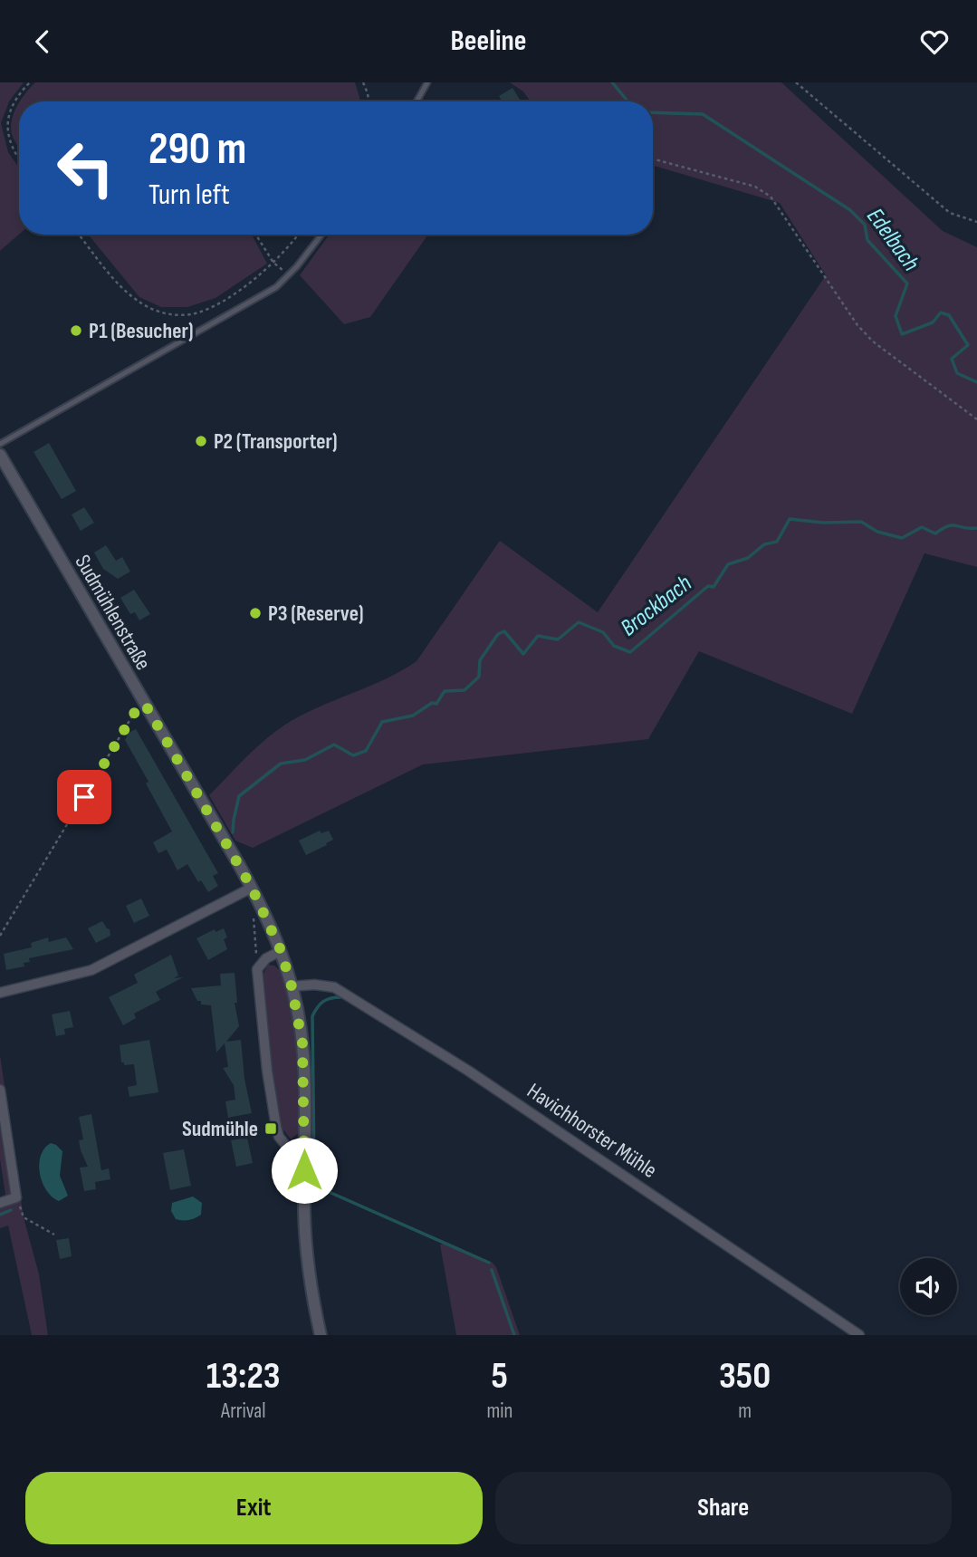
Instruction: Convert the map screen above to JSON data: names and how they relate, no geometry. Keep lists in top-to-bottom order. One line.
{"streets":{"street":["Sudmühlenstraße","Havichhorster Mühle"]},"crossings":[["Sudmühlenstraße","Havichhorster Mühle"]],"water":["Edelbach","Brockbach"],"places":{"other":["P1 (Besucher)","P2 (Transporter)","P3 (Reserve)"],"transit":["Sudmühle"]},"page":{"header":"Beeline","turn":["290 m","Turn left"],"eta":["13:23","Arrival","5","min","350","m"],"buttons":["Exit","Share"]}}
